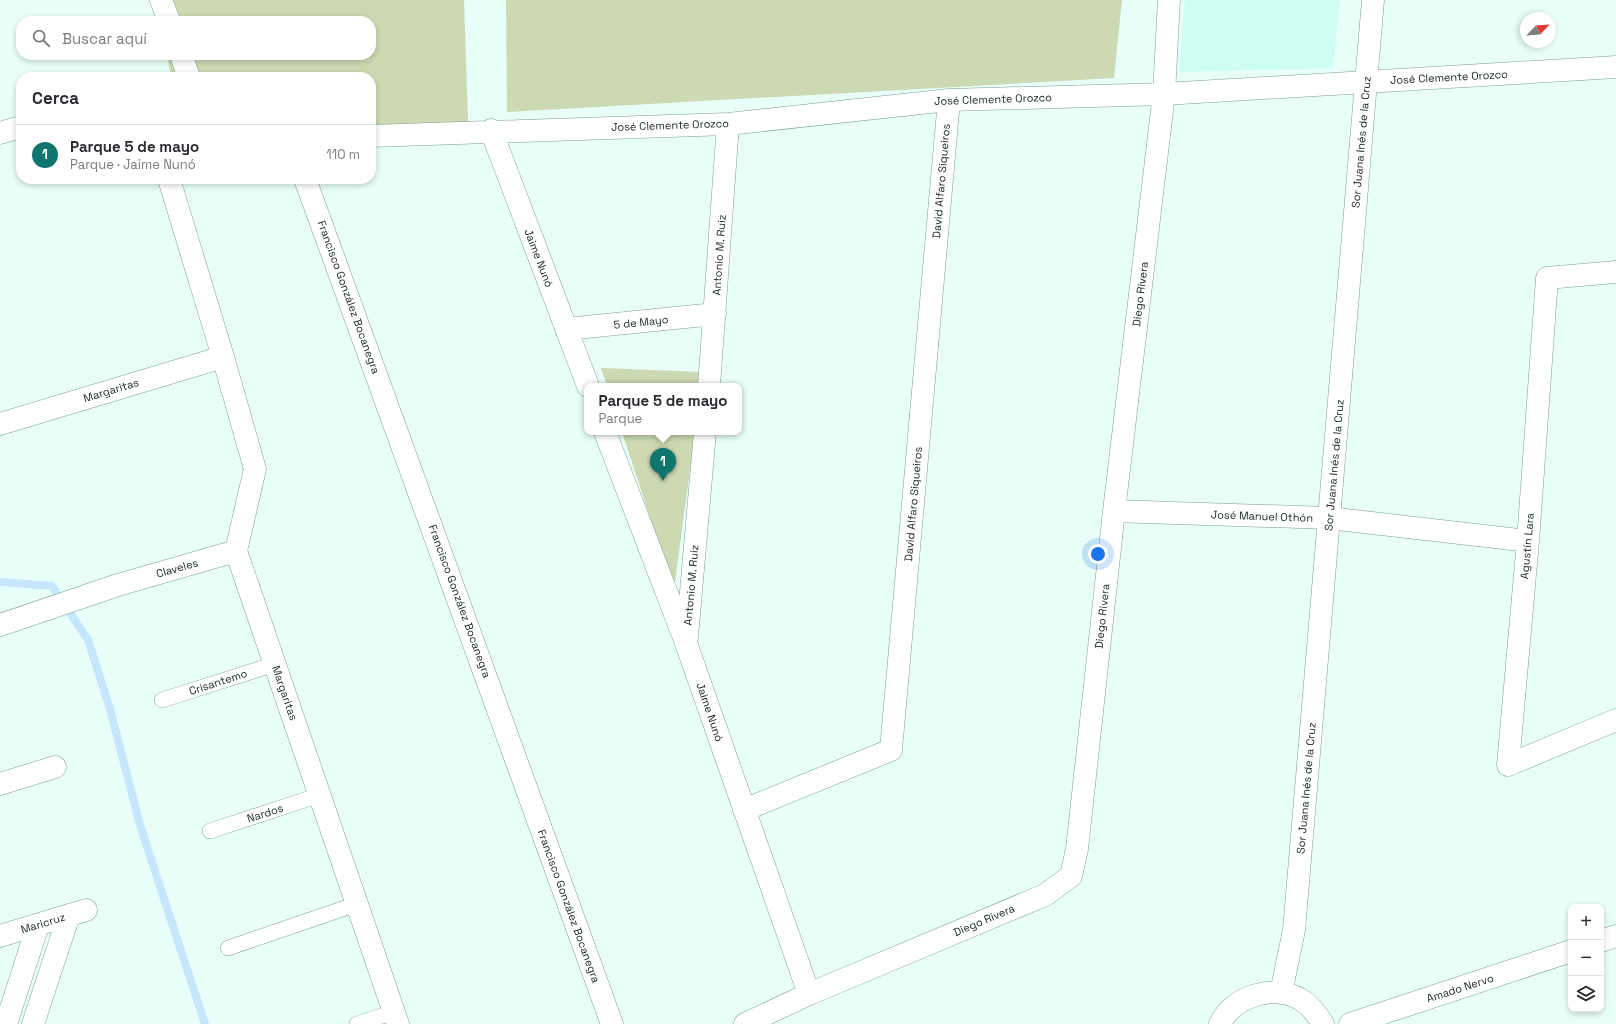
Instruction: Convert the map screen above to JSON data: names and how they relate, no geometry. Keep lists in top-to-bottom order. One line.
{"streets":{"street":["José Clemente Orozco","Sor Juana Inés de la Cruz","David Alfaro Siqueiros","Antonio M. Ruiz","Jaime Nunó","Diego Rivera","Francisco González Bocanegra","5 de Mayo","Margaritas","José Manuel Othón","Agustín Lara","Claveles","Maricruz","Amado Nervo"],"lane":["Crisantemo","Nardos"]},"crossings":[["José Clemente Orozco","Sor Juana Inés de la Cruz"],["José Clemente Orozco","David Alfaro Siqueiros"],["José Clemente Orozco","Antonio M. Ruiz"],["José Clemente Orozco","Jaime Nunó"],["José Clemente Orozco","Diego Rivera"],["Sor Juana Inés de la Cruz","José Manuel Othón"],["David Alfaro Siqueiros","Jaime Nunó"],["Antonio M. Ruiz","Jaime Nunó"],["Antonio M. Ruiz","5 de Mayo"],["Jaime Nunó","Diego Rivera"],["Jaime Nunó","5 de Mayo"],["Diego Rivera","José Manuel Othón"],["Margaritas","Claveles"],["Margaritas","Crisantemo"],["Margaritas","Nardos"],["José Manuel Othón","Agustín Lara"]],"north":"top right","page":{"search":"Buscar aquí","heading":"Cerca","list":[{"mark":"1","name":"Parque 5 de mayo","note":"Parque · Jaime Nunó","value":"110 m"}],"popup":["Parque 5 de mayo","Parque"],"pins":"1","map_buttons":["+","−"]}}
